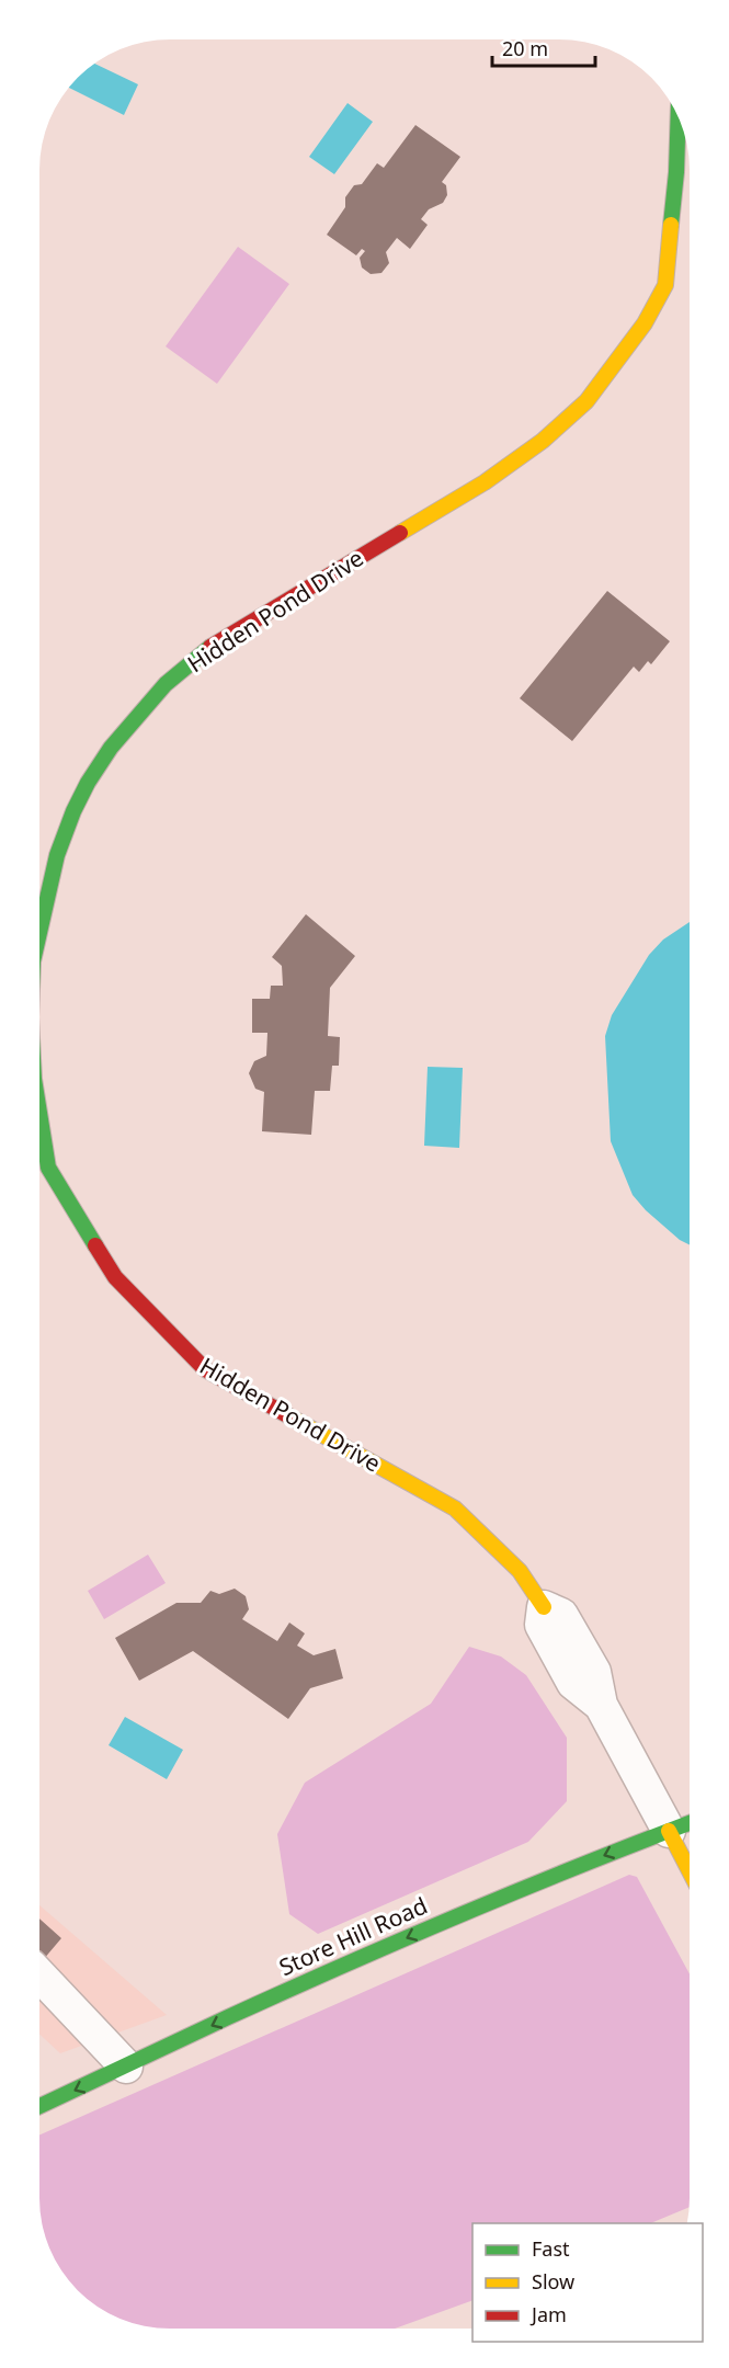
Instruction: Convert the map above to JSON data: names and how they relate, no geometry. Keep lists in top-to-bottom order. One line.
{"streets":{"street":["Hidden Pond Drive","Store Hill Road"]},"crossings":[["Hidden Pond Drive","Store Hill Road"]],"one_way":["Store Hill Road"],"legend":["Fast","Slow","Jam"],"scale_bar":"20 m"}
